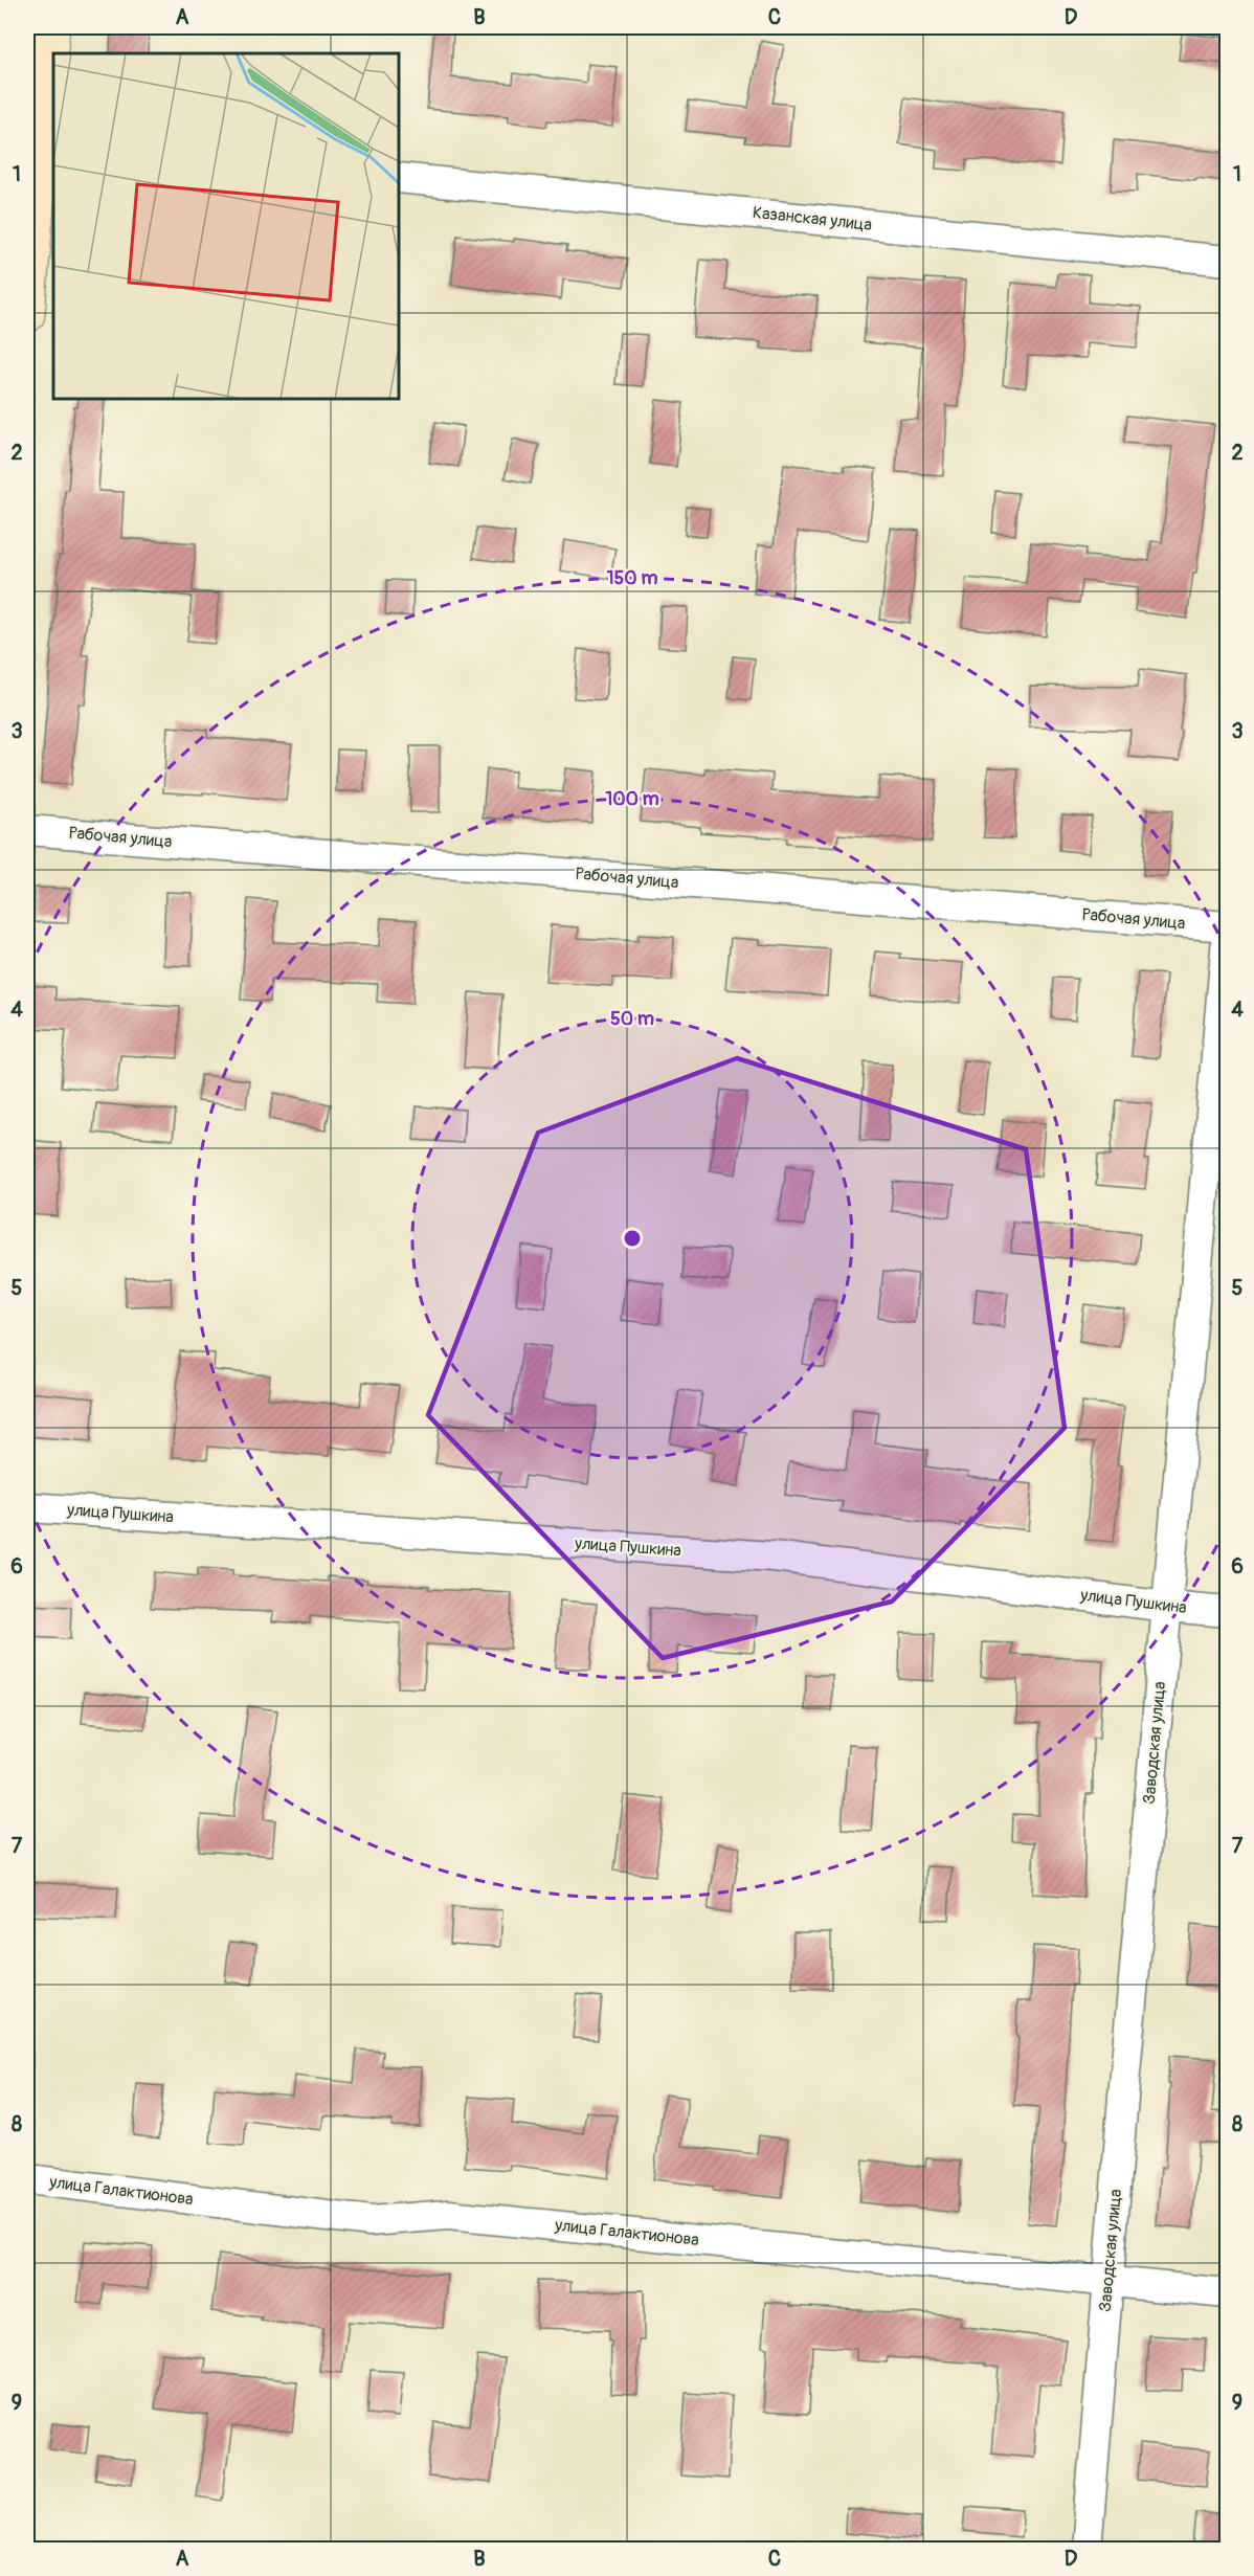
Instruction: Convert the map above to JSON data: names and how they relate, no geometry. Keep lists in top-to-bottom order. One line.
{"streets":{"street":["Казанская улица","Рабочая улица","улица Пушкина","Заводская улица","улица Галактионова"]},"crossings":[["улица Пушкина","Заводская улица"],["Заводская улица","улица Галактионова"]],"grid":{"columns":["A","B","C","D"],"rows":["1","2","3","4","5","6","7","8","9"]},"rings":["150 m","100 m","50 m"]}
